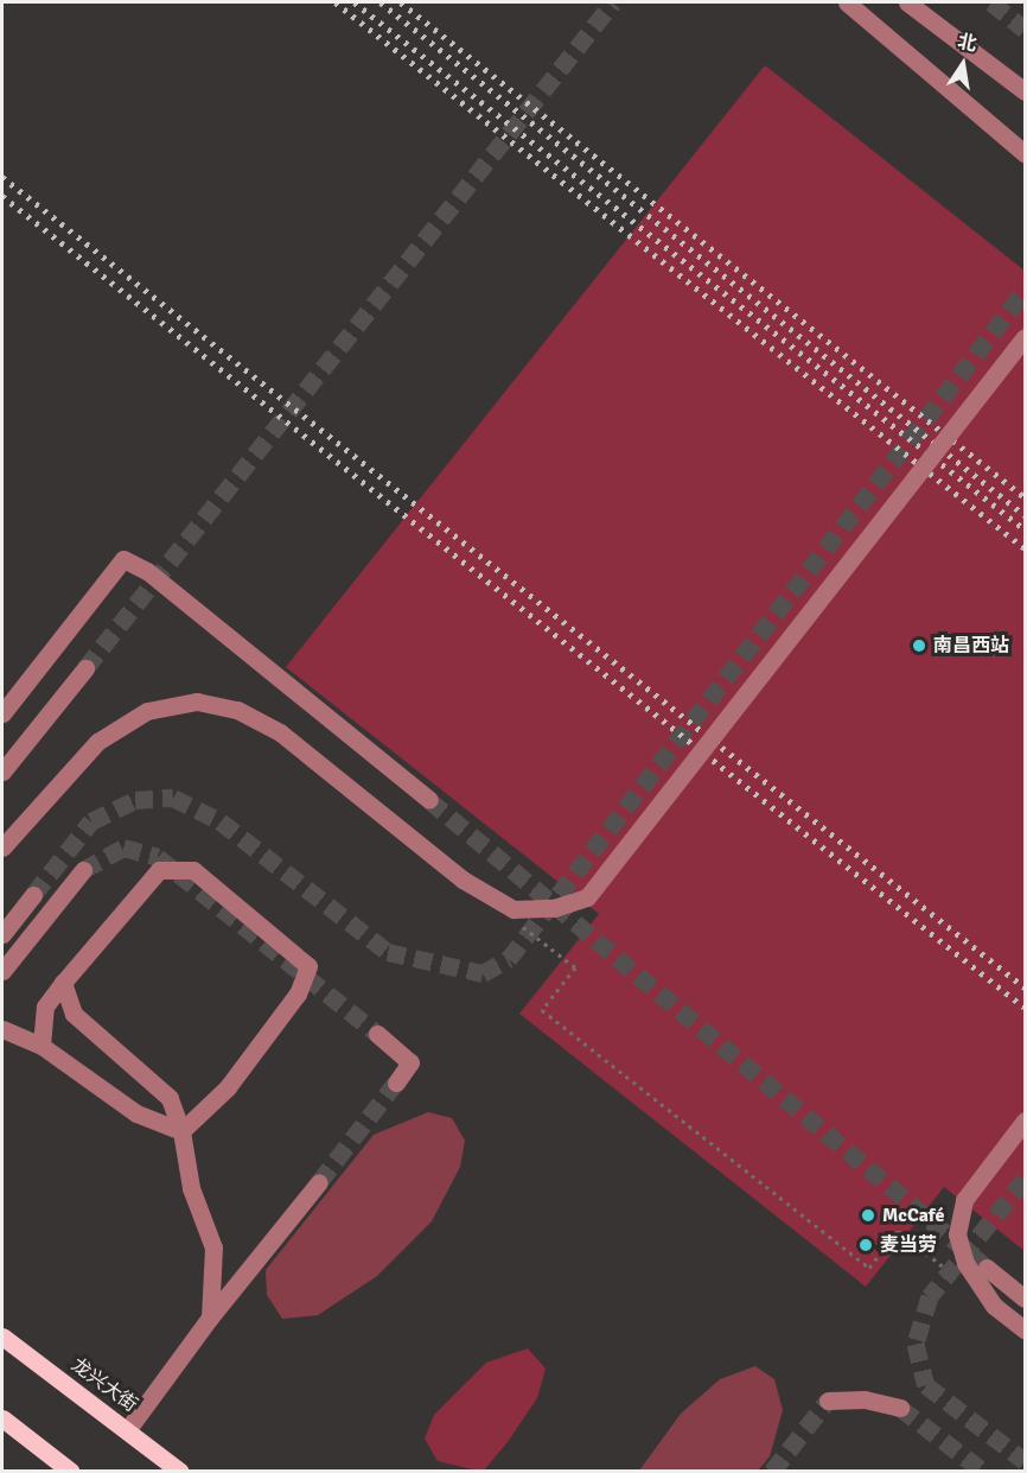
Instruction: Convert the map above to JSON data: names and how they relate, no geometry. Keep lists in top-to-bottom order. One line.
{"streets":{"main road":["龙兴大街"]},"places":["南昌西站","McCafé","麦当劳"],"north":"top"}
